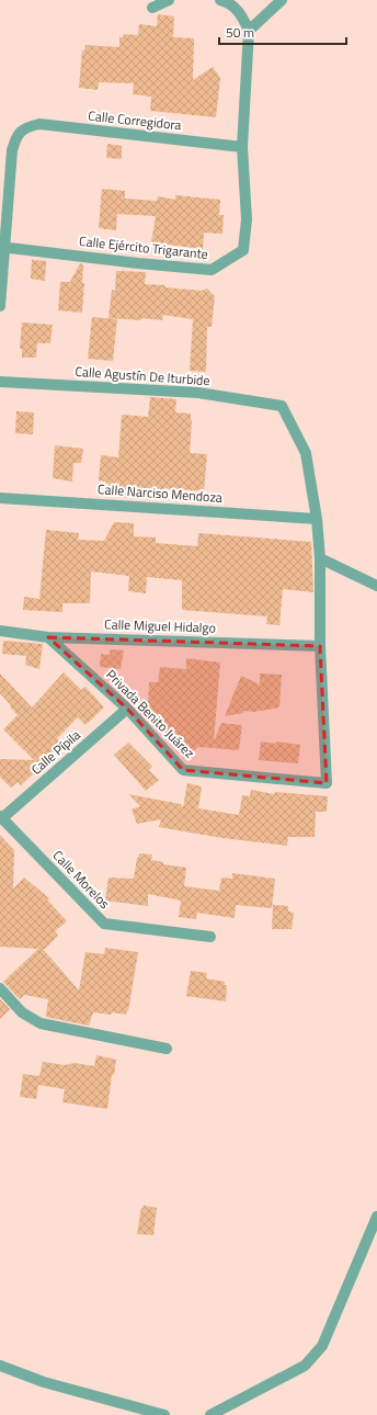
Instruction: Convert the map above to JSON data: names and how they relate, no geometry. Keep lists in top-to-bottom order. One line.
{"streets":{"street":["Calle Corregidora","Calle Ejército Trigarante","Calle Agustín De Iturbide","Calle Narciso Mendoza","Calle Miguel Hidalgo","Privada Benito Juárez","Calle Pípila","Calle Morelos"]},"crossings":[["Calle Corregidora","Calle Ejército Trigarante"],["Calle Agustín De Iturbide","Calle Narciso Mendoza"],["Calle Miguel Hidalgo","Privada Benito Juárez"],["Privada Benito Juárez","Calle Pípila"],["Calle Pípila","Calle Morelos"]],"scale_bar":"50 m"}
